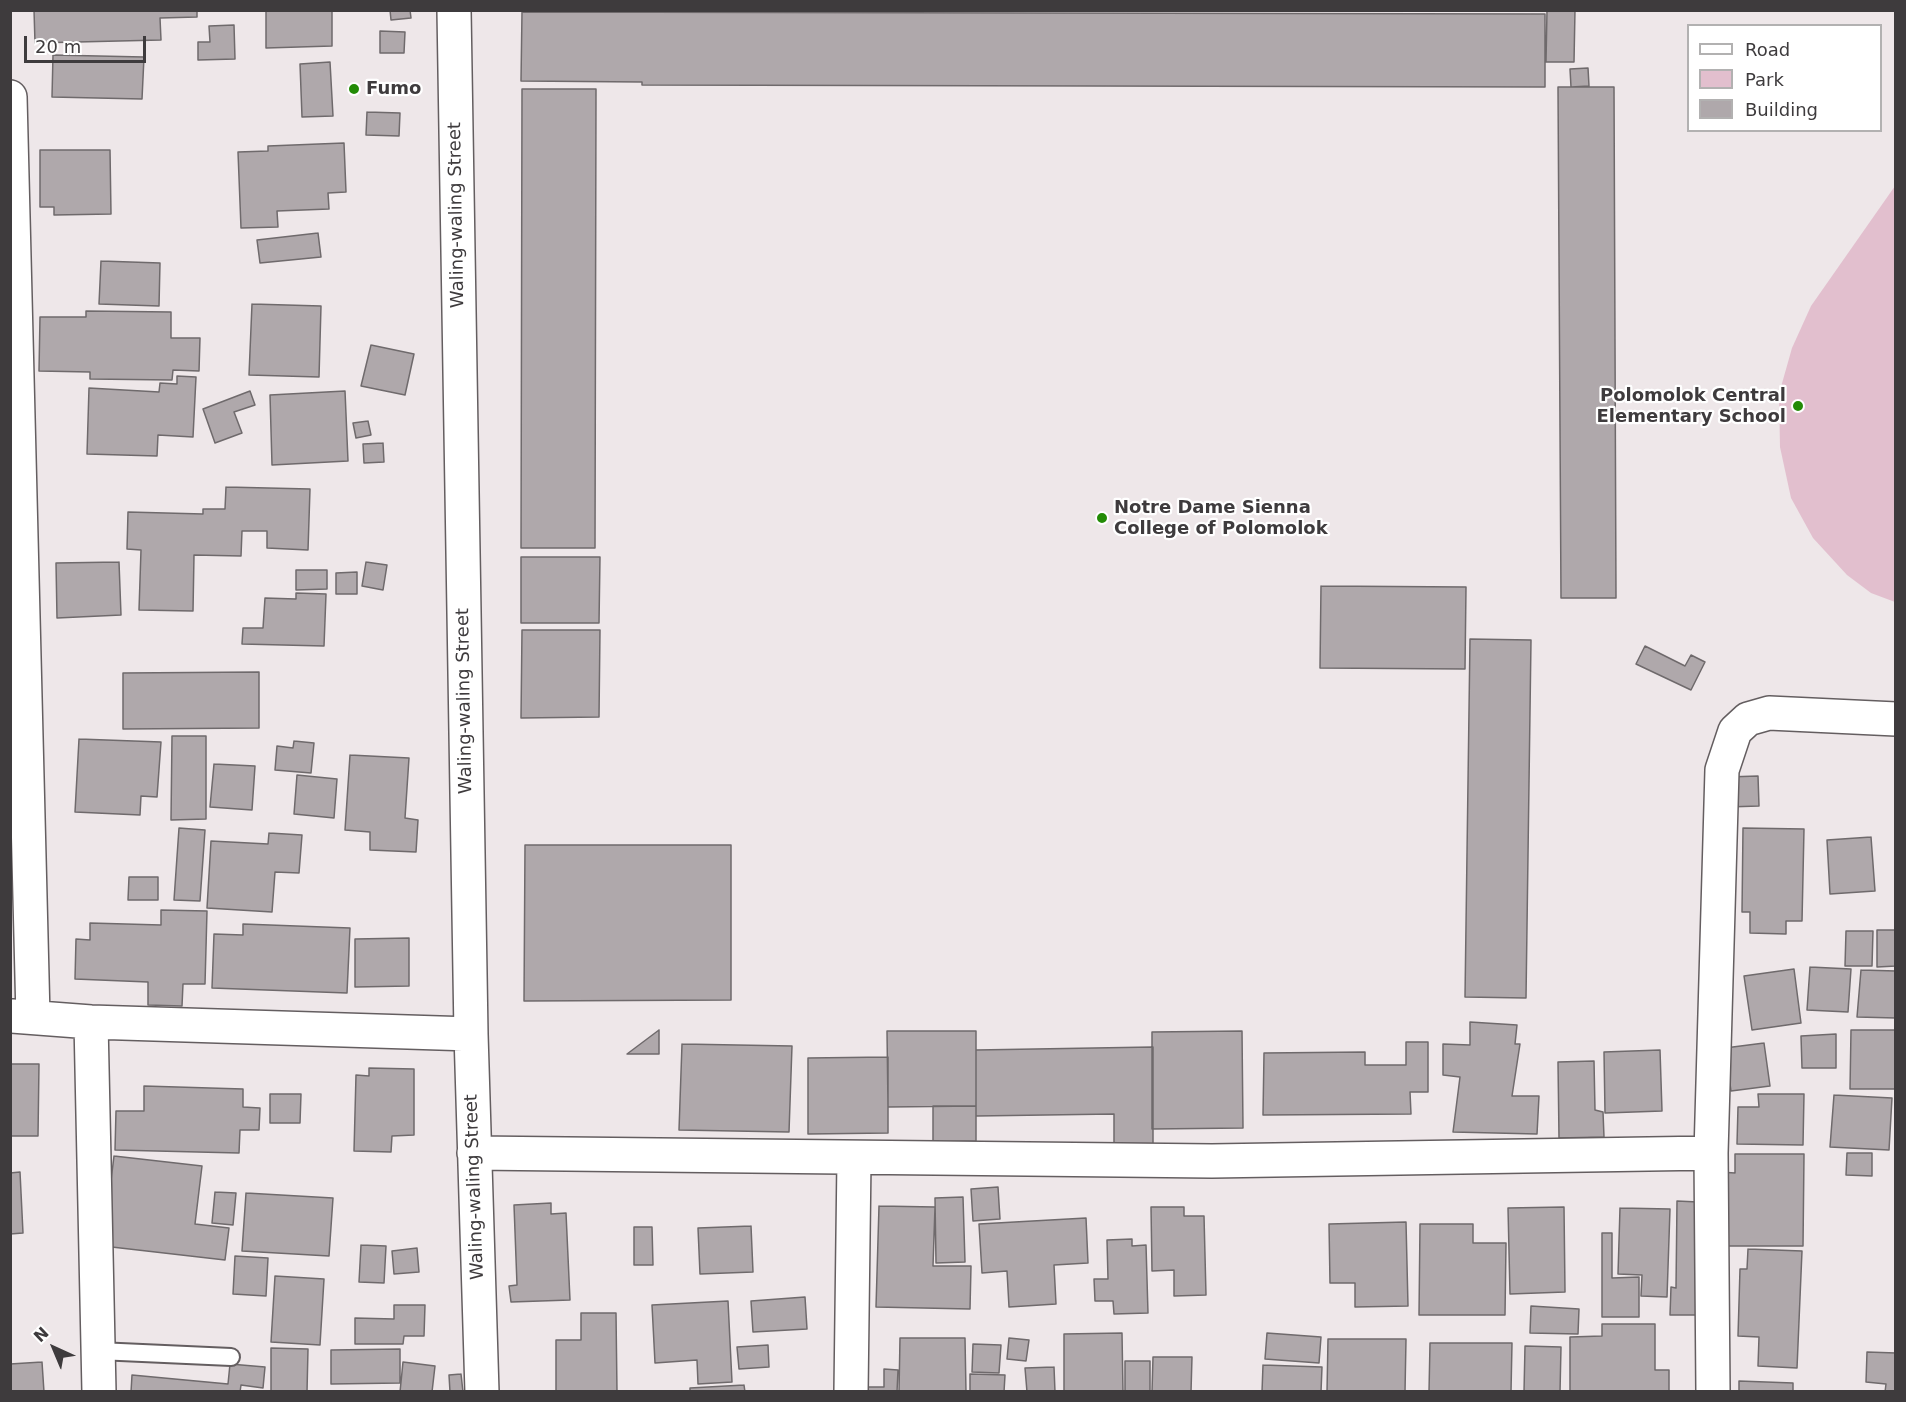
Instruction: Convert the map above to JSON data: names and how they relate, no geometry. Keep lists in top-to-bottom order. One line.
{"streets":{"street":["Waling-waling Street"]},"places":["Fumo","Polomolok Central Elementary School","Notre Dame Sienna College of Polomolok"],"legend":["Road","Park","Building"],"scale_bar":"20 m","north":"top left"}
